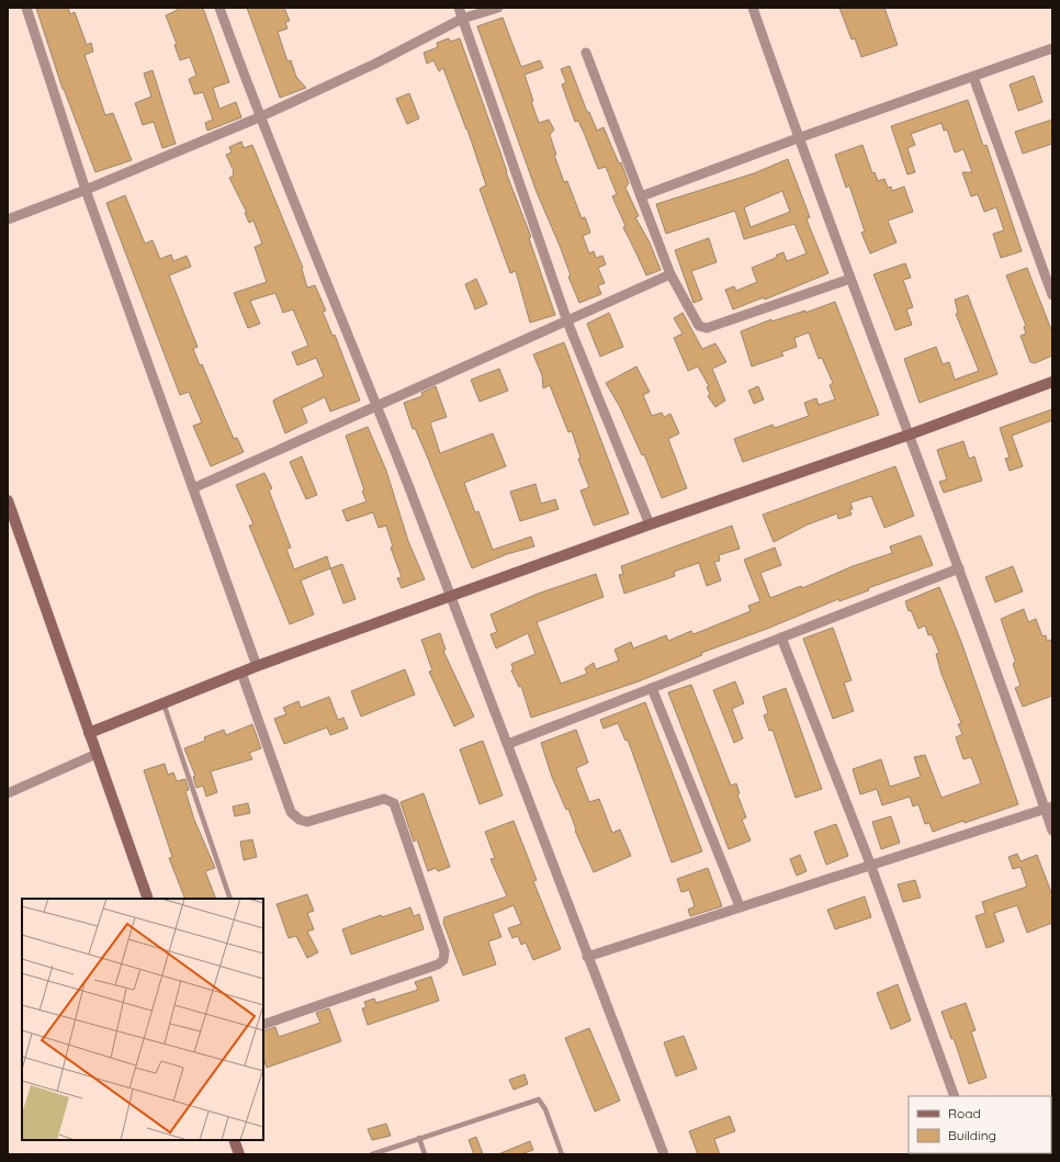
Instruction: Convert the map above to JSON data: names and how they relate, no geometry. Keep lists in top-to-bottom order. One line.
{"legend":["Road","Building"]}
